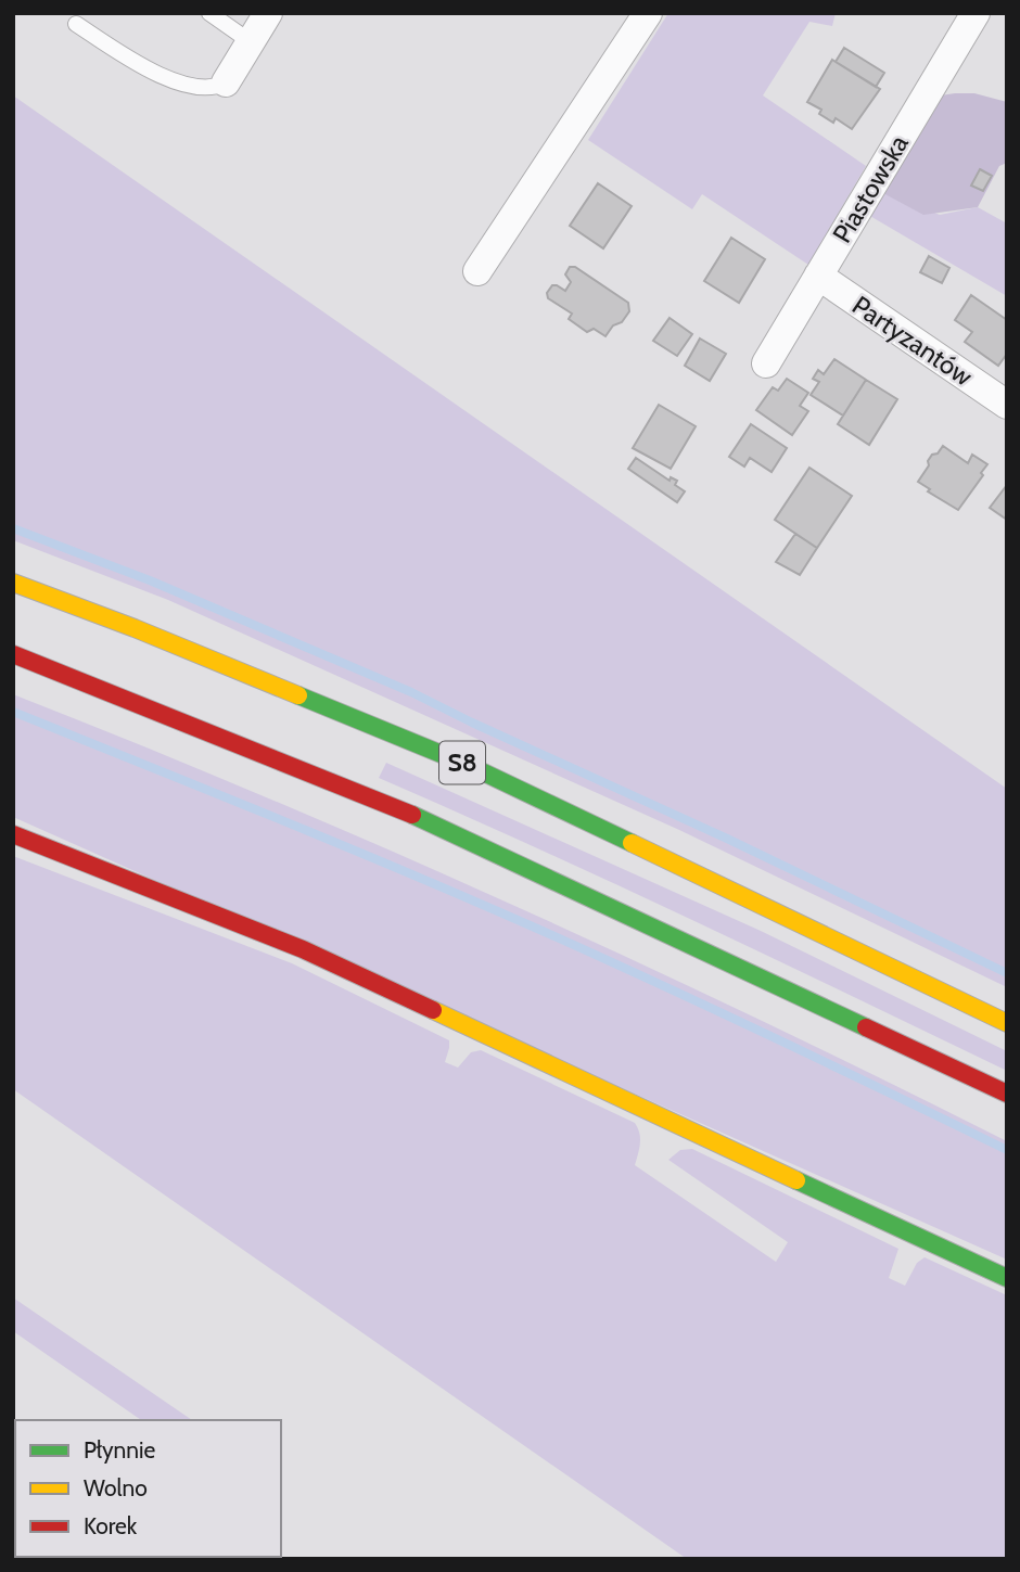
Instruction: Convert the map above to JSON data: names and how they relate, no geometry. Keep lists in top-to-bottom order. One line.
{"streets":{"main road":["S8"],"street":["Piastowska","Partyzantów"]},"crossings":[["Piastowska","Partyzantów"]],"legend":["Płynnie","Wolno","Korek"]}
